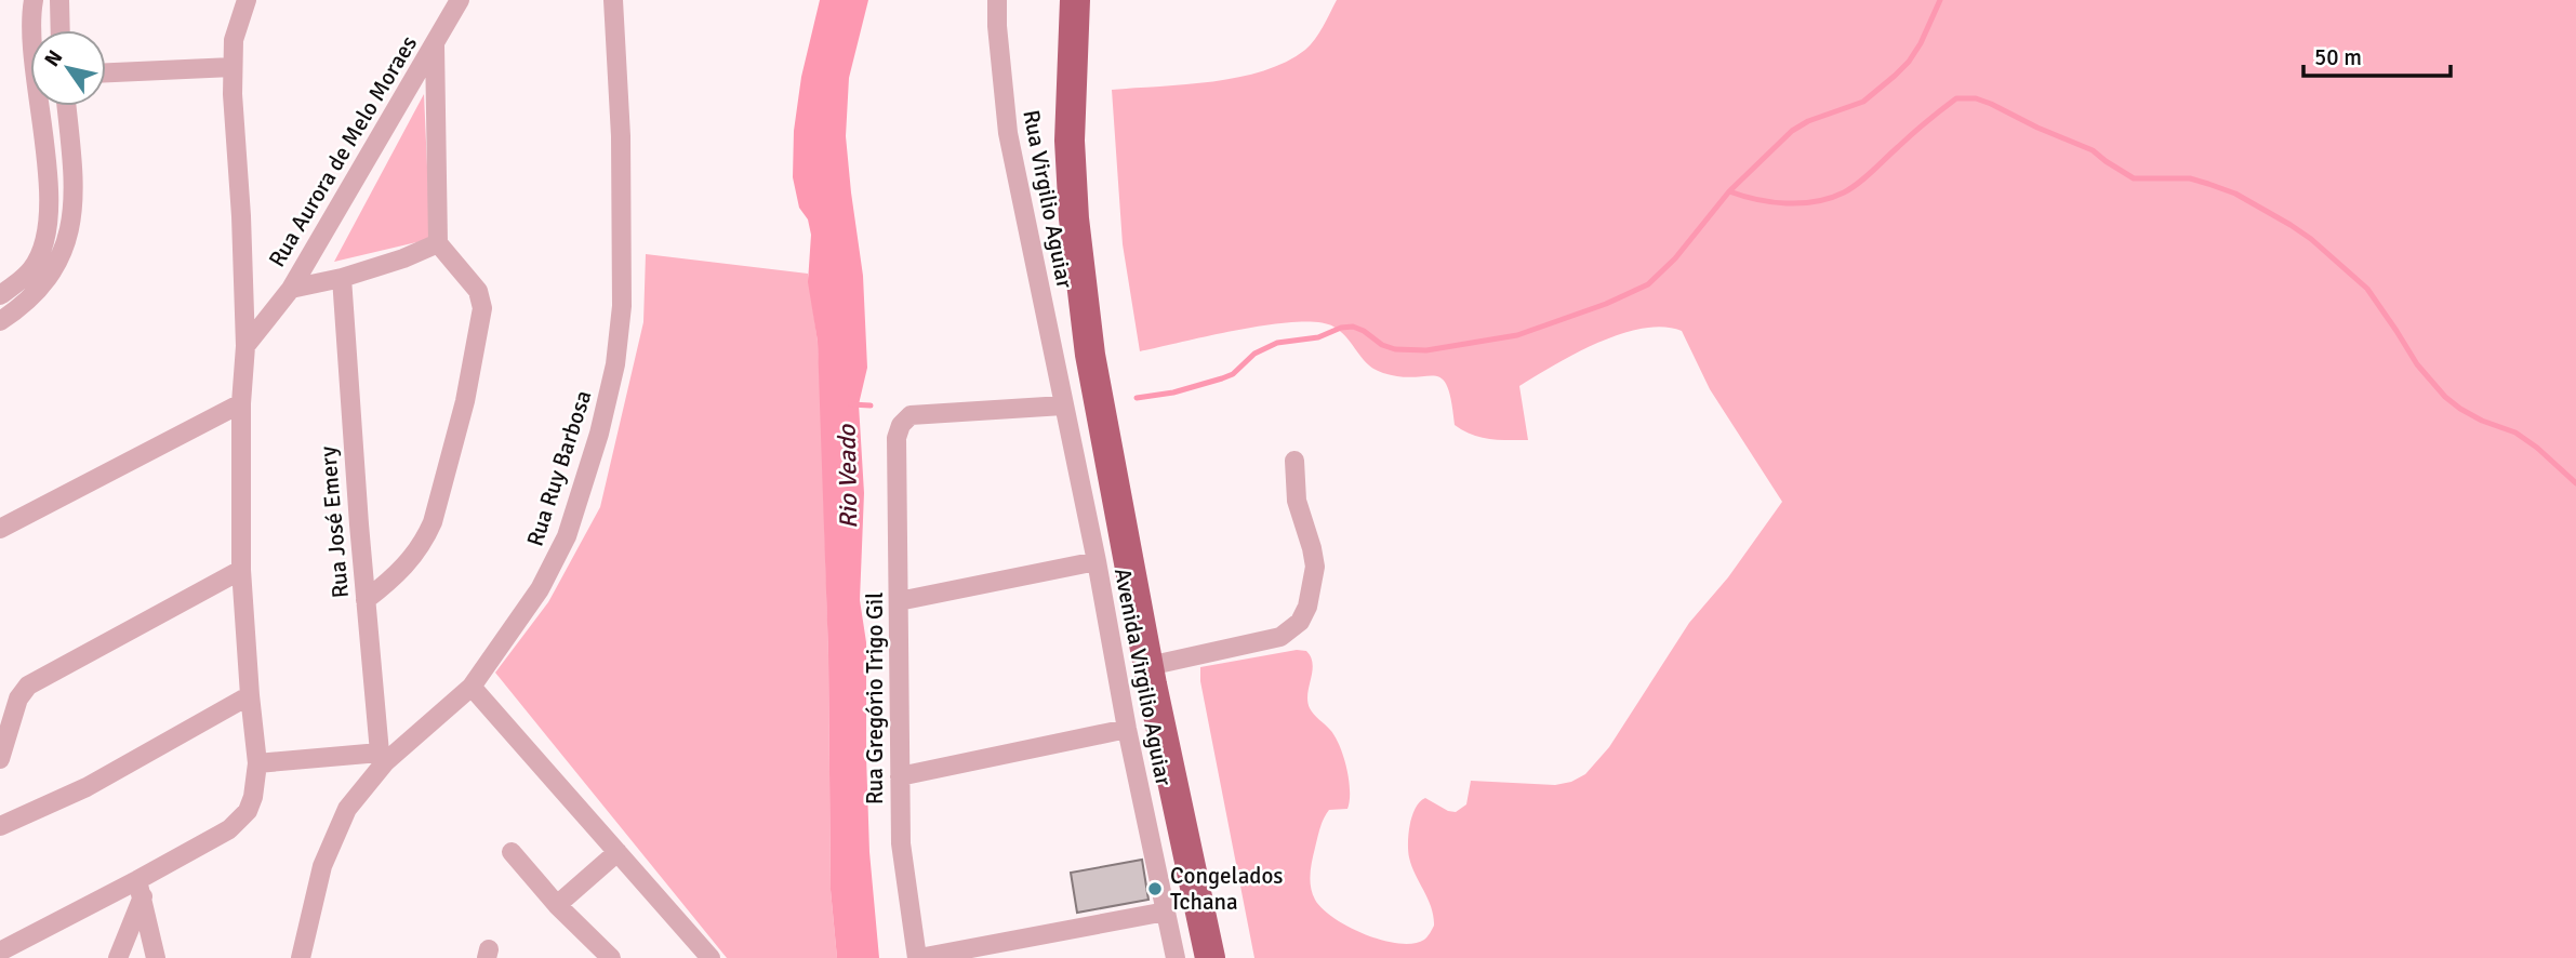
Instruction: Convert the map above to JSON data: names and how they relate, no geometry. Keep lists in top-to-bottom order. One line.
{"streets":{"street":["Rua Aurora de Melo Moraes","Rua Virgilio Aguiar","Rua Ruy Barbosa","Rua José Emery","Avenida Virgilio Aguiar","Rua Gregório Trigo Gil"]},"crossings":[["Rua Aurora de Melo Moraes","Rua José Emery"],["Rua Virgilio Aguiar","Avenida Virgilio Aguiar"],["Rua Virgilio Aguiar","Rua Gregório Trigo Gil"],["Rua Ruy Barbosa","Rua José Emery"],["Avenida Virgilio Aguiar","Rua Gregório Trigo Gil"]],"water":["Rio Veado"],"places":["Congelados Tchana"],"scale_bar":"50 m","north":"top left"}
